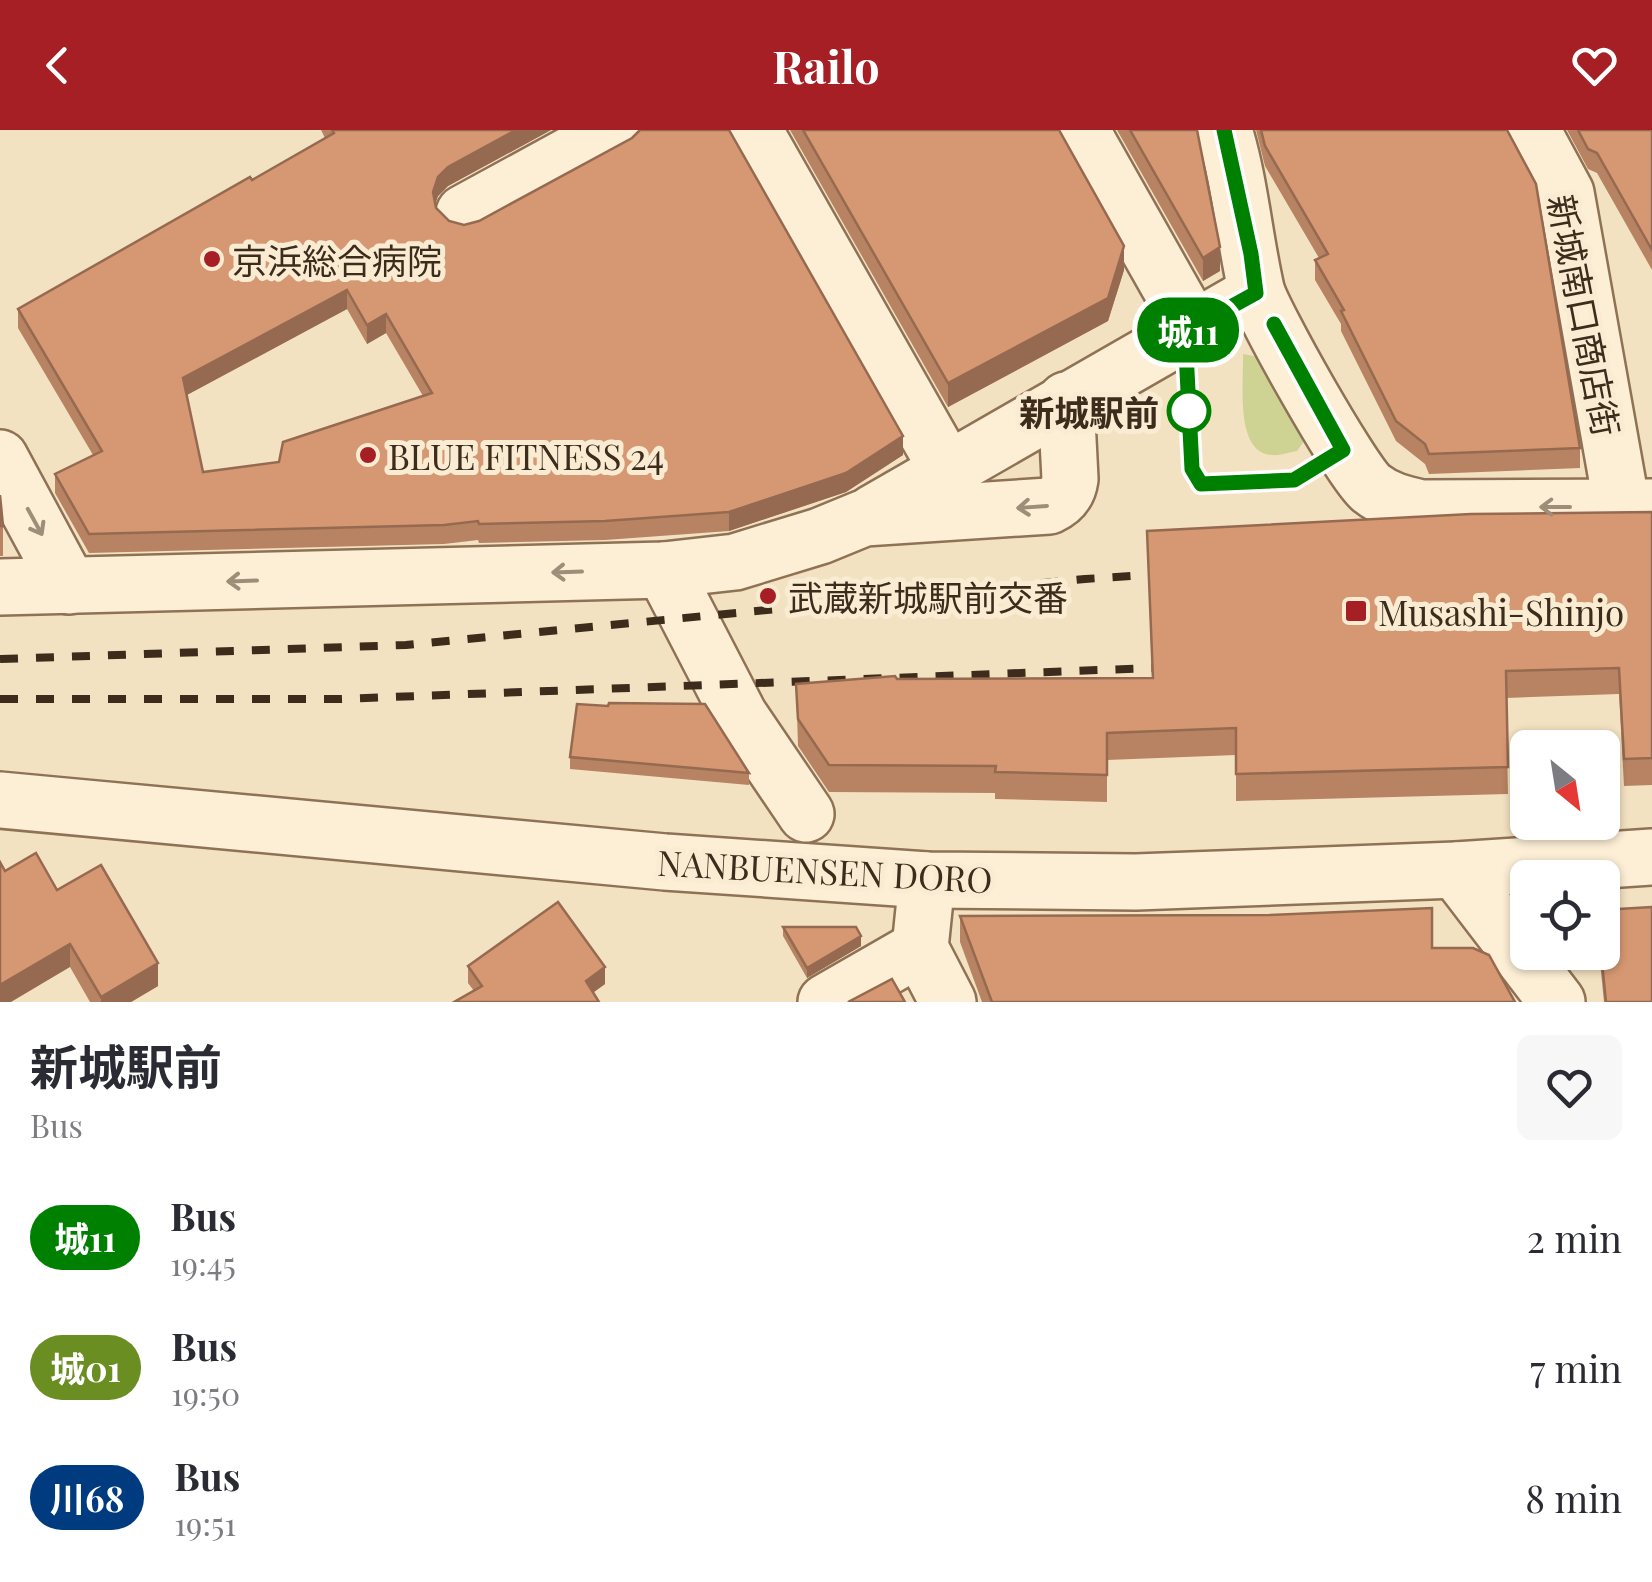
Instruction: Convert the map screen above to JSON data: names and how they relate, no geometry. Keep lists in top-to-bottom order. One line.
{"streets":{"street":["新城南口商店街","NANBUENSEN DORO"]},"places":{"other":["京浜総合病院","新城駅前","BLUE FITNESS 24","武蔵新城駅前交番"],"transit":["Musashi-Shinjo"]},"lines":["bus line 城11"],"north":"bottom right","page":{"header":"Railo","on_map":"城11","heading":["新城駅前","Bus"],"list":[{"mark":"城11","name":"Bus","note":"19:45","value":"2 min"},{"mark":"城01","name":"Bus","note":"19:50","value":"7 min"},{"mark":"川68","name":"Bus","note":"19:51","value":"8 min"}]}}
